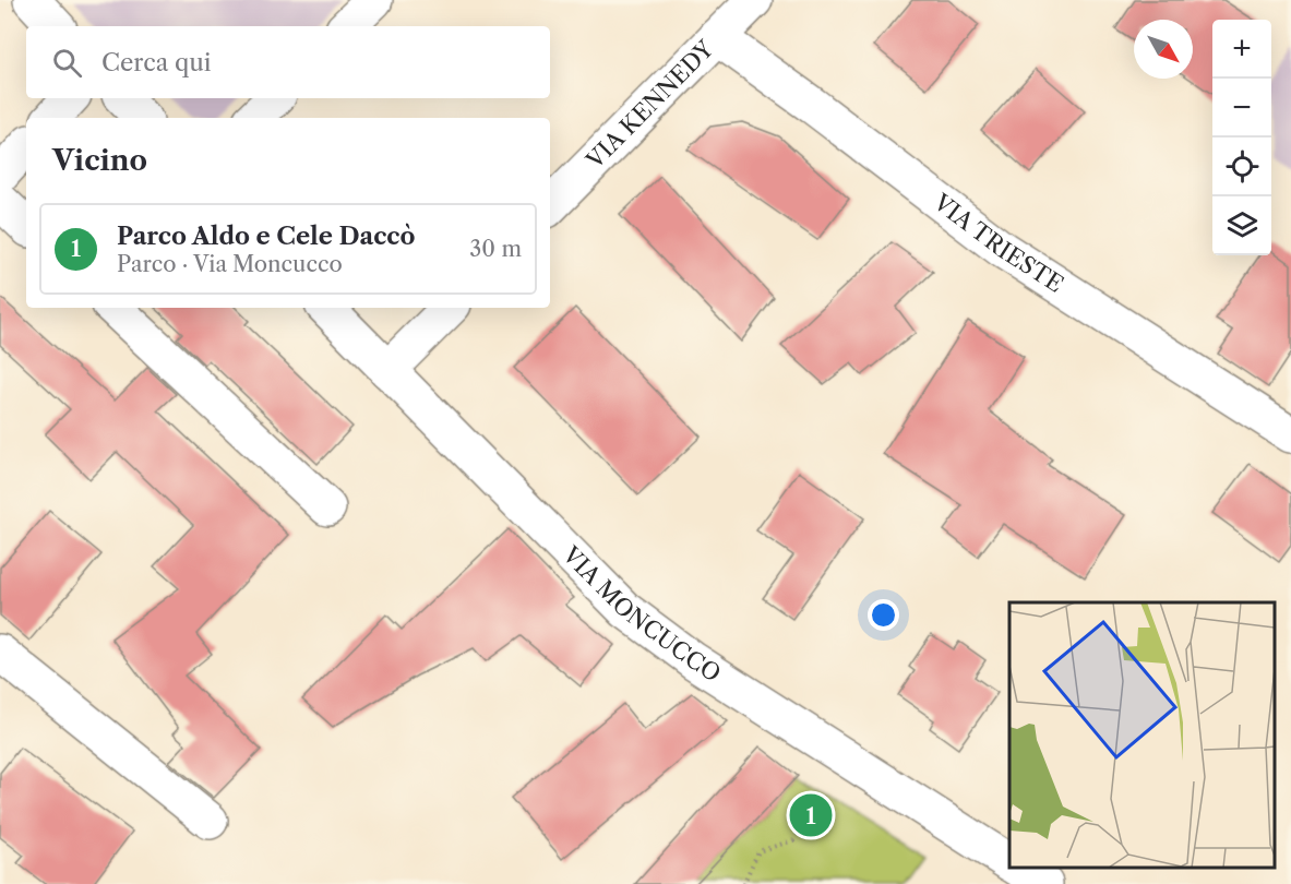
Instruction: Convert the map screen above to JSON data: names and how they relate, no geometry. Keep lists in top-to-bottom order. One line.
{"streets":{"street":["VIA KENNEDY","VIA TRIESTE","VIA MONCUCCO"]},"crossings":[["VIA KENNEDY","VIA TRIESTE"]],"north":"bottom right","page":{"map_buttons":["+","−"],"search":"Cerca qui","heading":"Vicino","list":[{"mark":"1","name":"Parco Aldo e Cele Daccò","note":"Parco · Via Moncucco","value":"30 m"}],"pins":"1"}}
